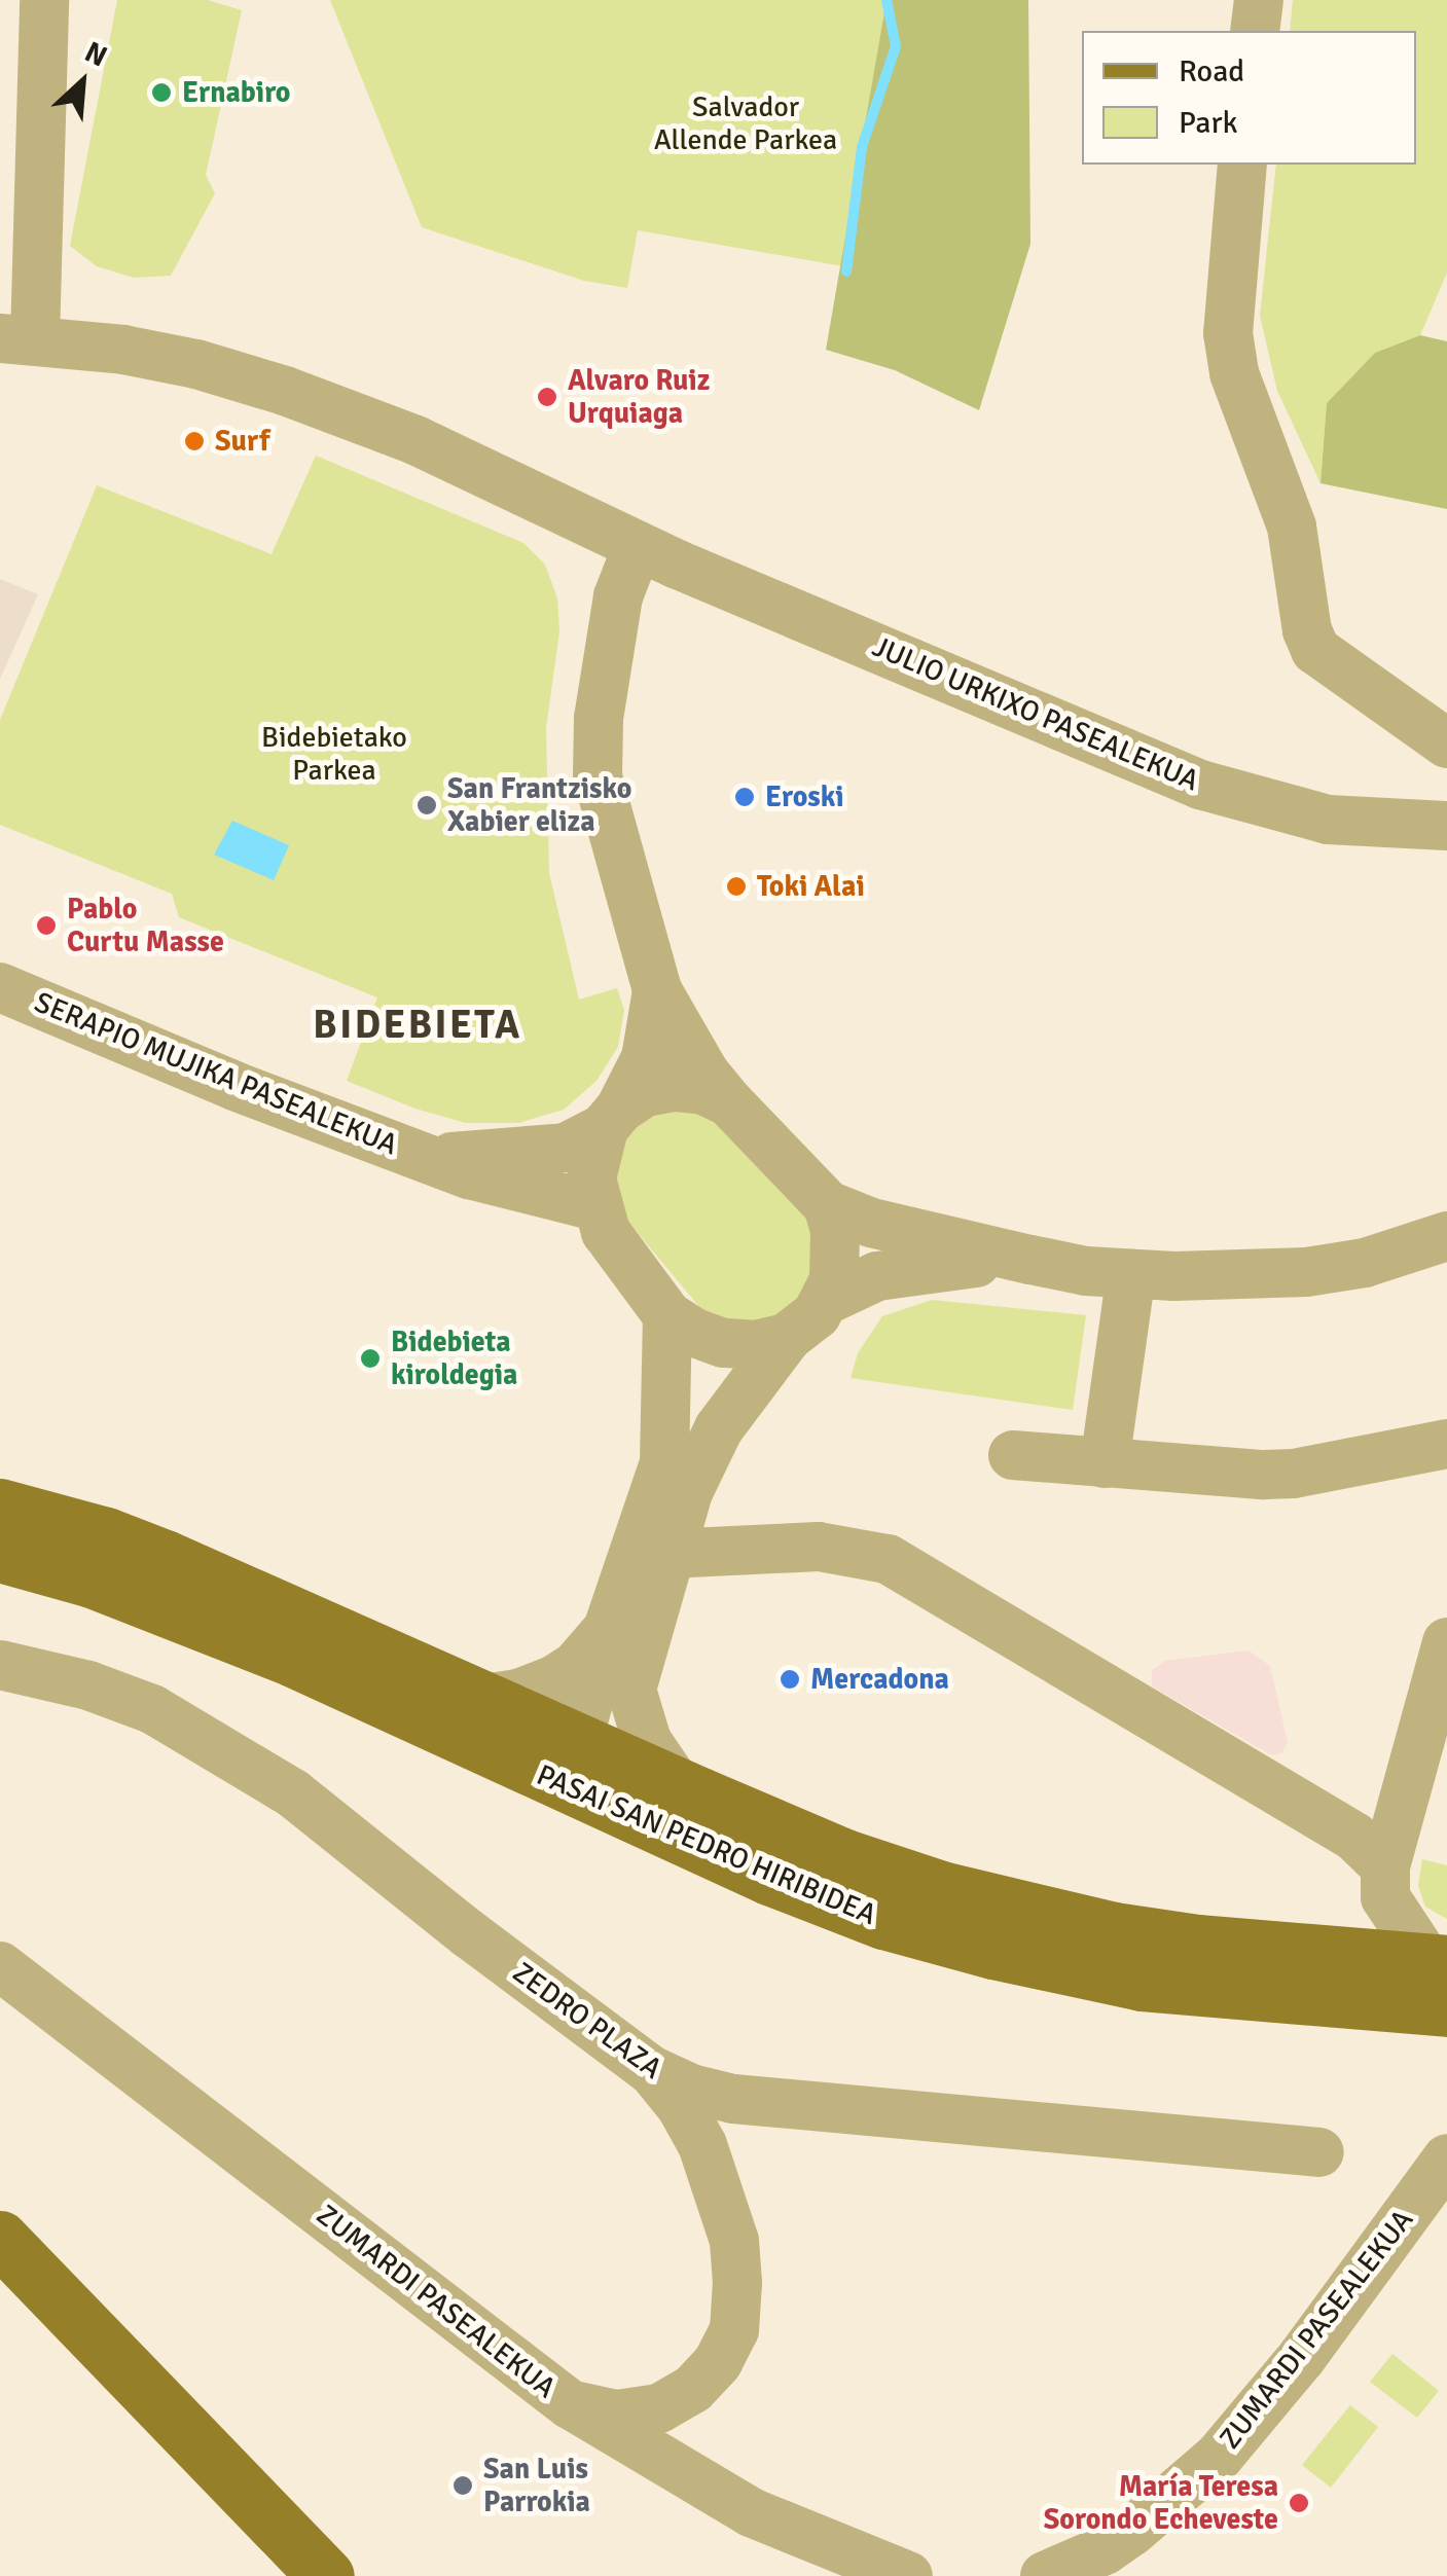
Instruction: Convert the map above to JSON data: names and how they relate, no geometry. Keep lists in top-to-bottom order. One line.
{"streets":{"main road":["PASAI SAN PEDRO HIRIBIDEA"],"street":["JULIO URKIXO PASEALEKUA","SERAPIO MUJIKA PASEALEKUA","ZEDRO PLAZA","ZUMARDI PASEALEKUA"]},"districts":["BIDEBIETA"],"parks":["Salvador Allende Parkea","Bidebietako Parkea"],"places":["Ernabiro","Alvaro Ruiz Urquiaga","Surf","Eroski","San Frantzisko Xabier eliza","Toki Alai","Pablo Curtu Masse","Bidebieta kiroldegia","Mercadona","San Luis Parrokia","María Teresa Sorondo Echeveste"],"legend":["Road","Park"],"north":"top right"}
